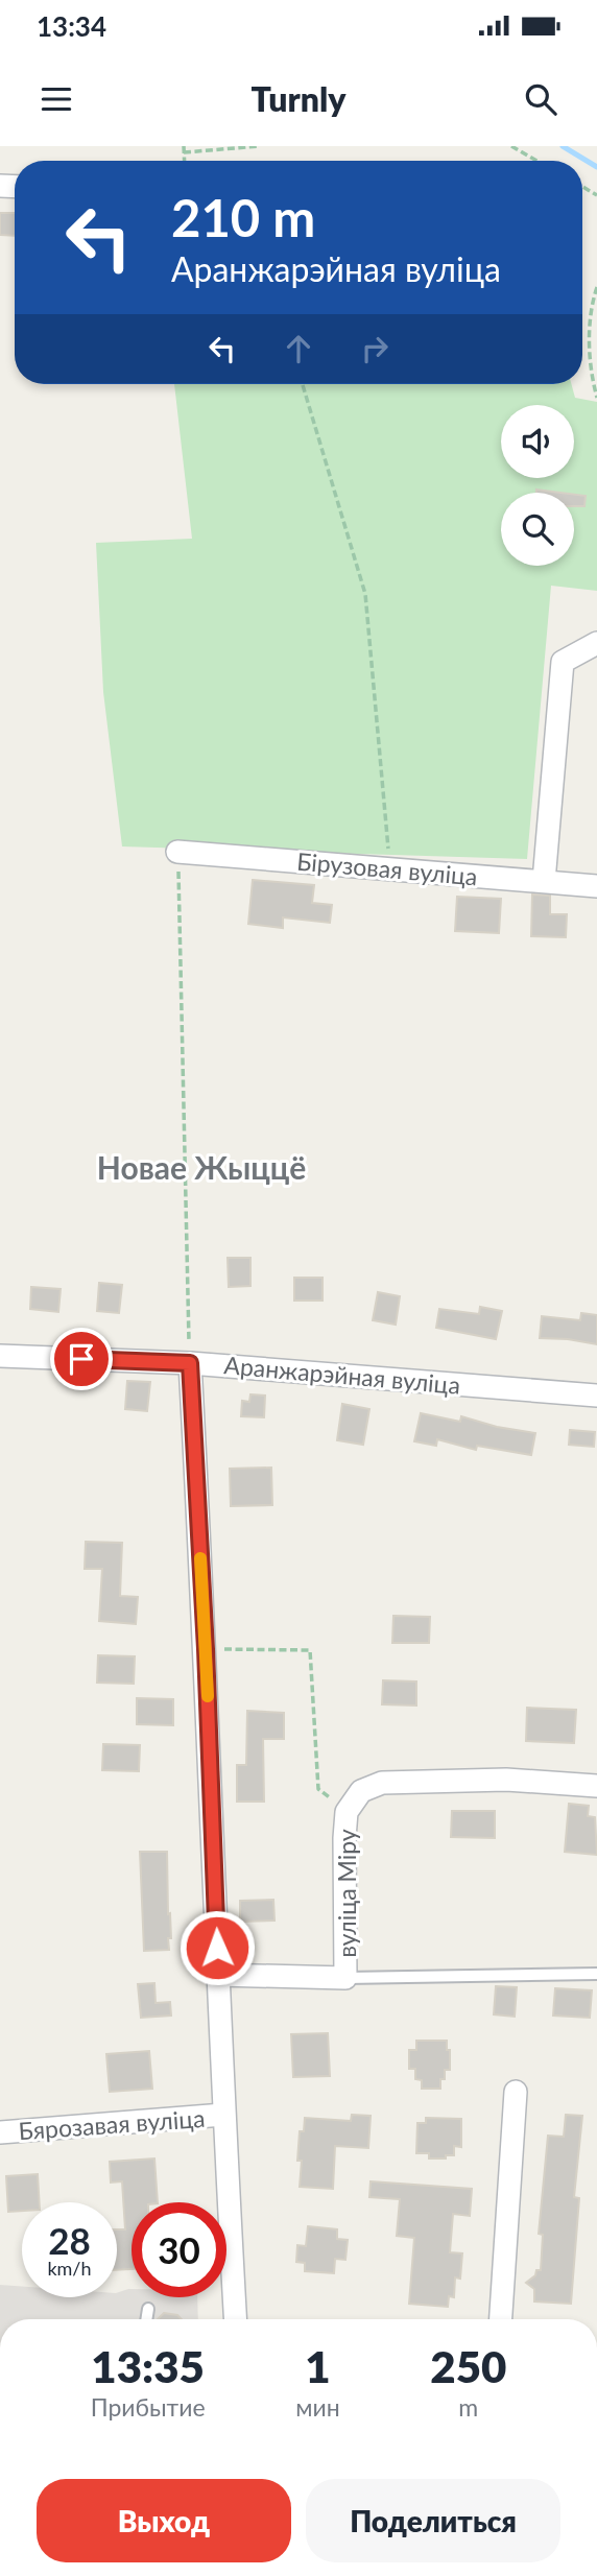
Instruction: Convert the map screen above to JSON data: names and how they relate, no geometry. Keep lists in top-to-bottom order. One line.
{"streets":{"street":["Бірузовая вуліца","Аранжарэйная вуліца","вуліца Міру","Бярозавая вуліца"]},"districts":["Новае Жыццё"],"page":{"status":"13:34","header":"Turnly","turn":["210 m","Аранжарэйная вуліца"],"speed":"28 km/h","limit":"30","eta":["13:35","Прибытие","1","мин","250","m"],"buttons":["Выход","Поделиться"]}}
